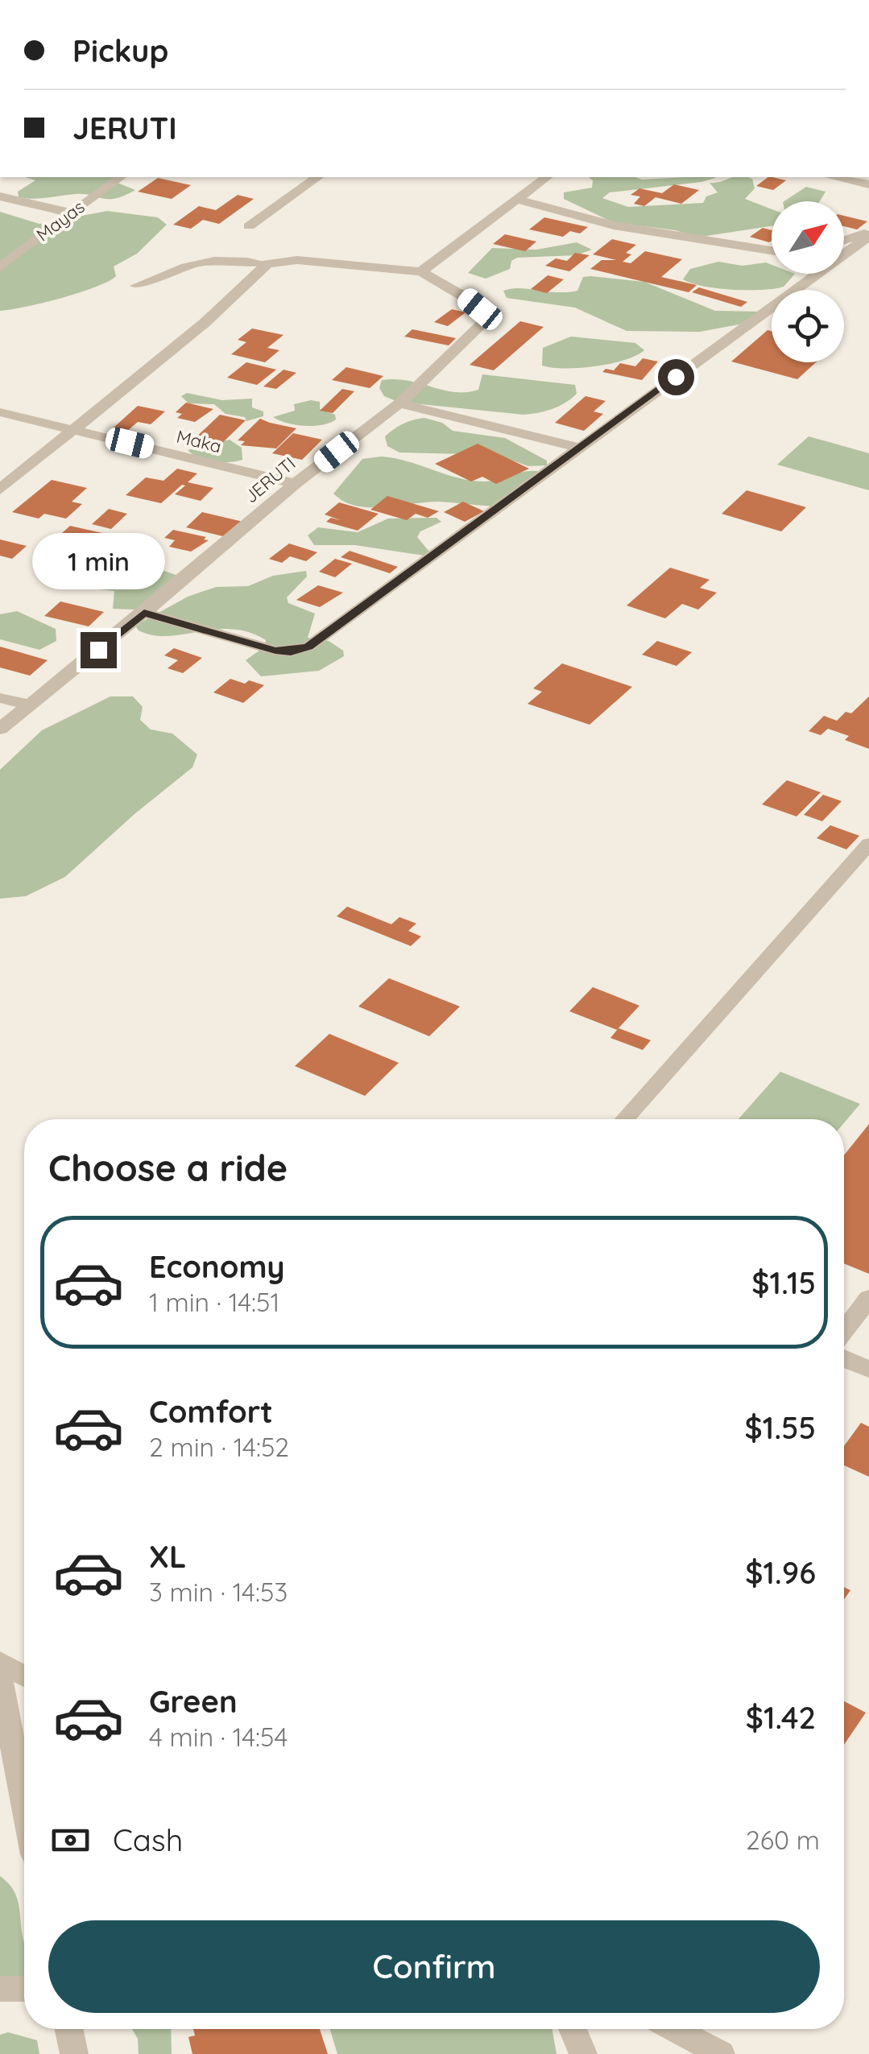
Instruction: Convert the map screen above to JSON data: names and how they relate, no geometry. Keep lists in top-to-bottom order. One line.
{"streets":{"street":["Mayas","Maka","JERUTI"]},"crossings":[["Maka","JERUTI"]],"north":"top right","page":{"banner":["Pickup","JERUTI"],"bubble":"1 min","heading":"Choose a ride","list":[{"name":"Economy","note":"1 min · 14:51","value":"$1.15"},{"name":"Comfort","note":"2 min · 14:52","value":"$1.55"},{"name":"XL","note":"3 min · 14:53","value":"$1.96"},{"name":"Green","note":"4 min · 14:54","value":"$1.42"}],"pay":["Cash","260 m"],"buttons":"Confirm"}}
